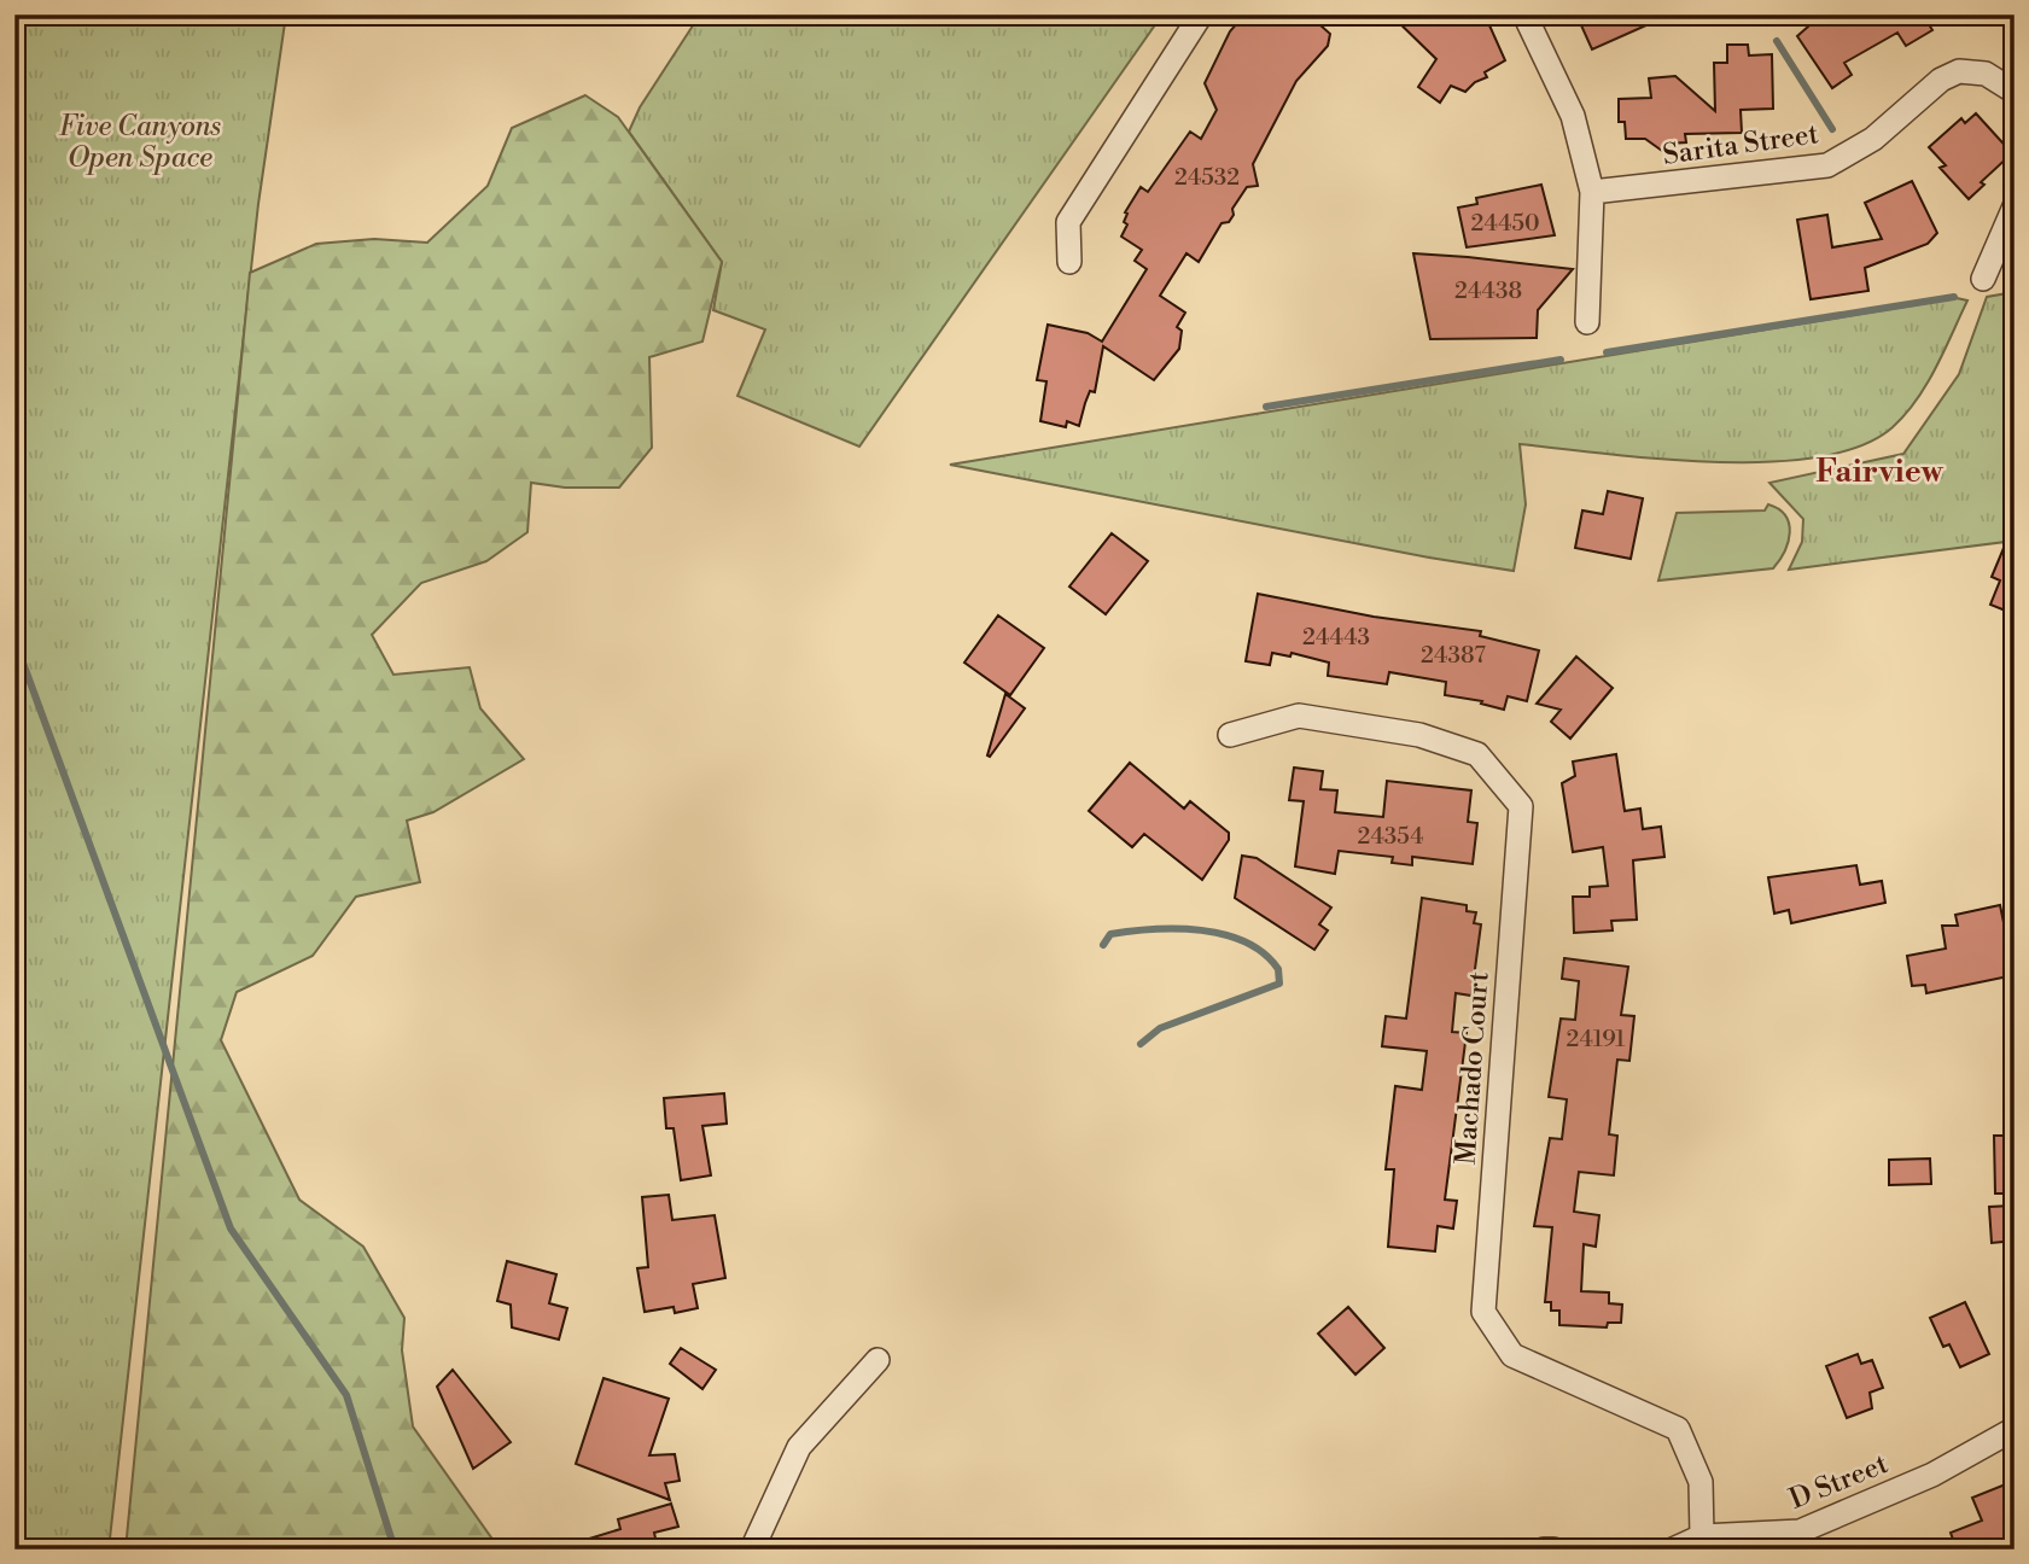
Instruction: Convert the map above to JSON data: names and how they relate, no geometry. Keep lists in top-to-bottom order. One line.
{"streets":{"street":["Sarita Street","Machado Court","D Street"]},"crossings":[["Machado Court","D Street"]],"districts":["Fairview"],"parks":["Five Canyons Open Space"],"house_numbers":["24532","24450","24438","24443","24387","24354","24191"]}
